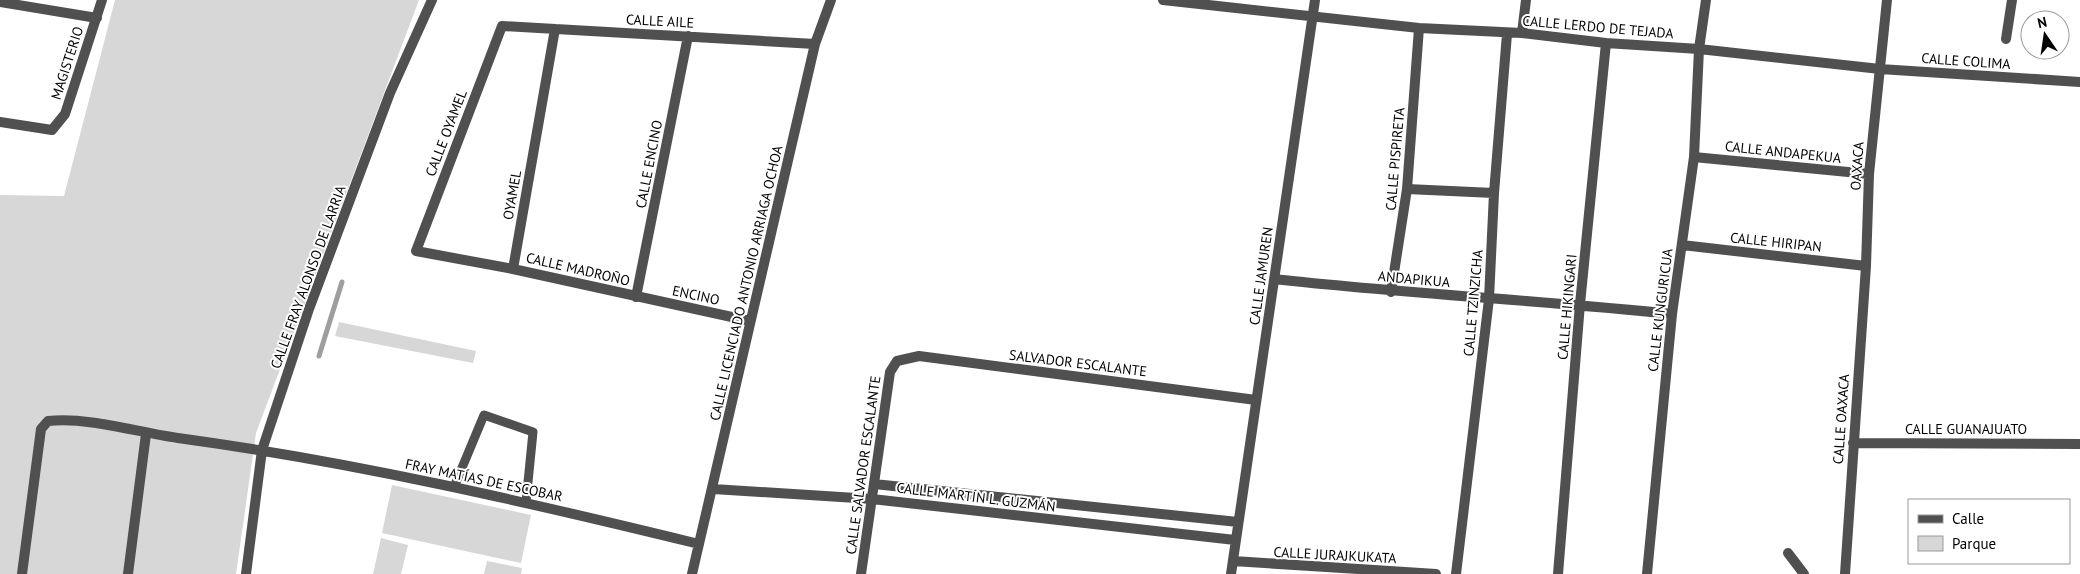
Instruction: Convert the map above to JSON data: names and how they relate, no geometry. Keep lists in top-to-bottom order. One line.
{"streets":{"street":["CALLE AILE","CALLE LERDO DE TEJADA","CALLE COLIMA","MAGISTERIO","CALLE OYAMEL","CALLE ANDAPEKUA","CALLE PISPIRETA","CALLE ENCINO","OAXACA","OYAMEL","CALLE HIRIPAN","CALLE MADROÑO","CALLE JAMUREN","CALLE FRAY ALONSO DE LARRIA","ANDAPIKUA","CALLE LICENCIADO ANTONIO ARRIAGA OCHOA","ENCINO","CALLE TZINZICHA","CALLE HIKINGARI","CALLE KUNGURICUA","SALVADOR ESCALANTE","CALLE OAXACA","CALLE GUANAJUATO","CALLE SALVADOR ESCALANTE","FRAY MATÍAS DE ESCOBAR","CALLE MARTÍN L. GUZMÁN","CALLE JURAJKUKATA"]},"crossings":[["CALLE AILE","CALLE OYAMEL"],["CALLE AILE","CALLE ENCINO"],["CALLE AILE","OYAMEL"],["CALLE AILE","CALLE LICENCIADO ANTONIO ARRIAGA OCHOA"],["CALLE LERDO DE TEJADA","CALLE COLIMA"],["CALLE LERDO DE TEJADA","CALLE PISPIRETA"],["CALLE LERDO DE TEJADA","OAXACA"],["CALLE LERDO DE TEJADA","CALLE JAMUREN"],["CALLE LERDO DE TEJADA","CALLE TZINZICHA"],["CALLE LERDO DE TEJADA","CALLE HIKINGARI"],["CALLE LERDO DE TEJADA","CALLE KUNGURICUA"],["CALLE COLIMA","OAXACA"],["CALLE OYAMEL","OYAMEL"],["CALLE OYAMEL","CALLE MADROÑO"],["CALLE ANDAPEKUA","OAXACA"],["CALLE ANDAPEKUA","CALLE KUNGURICUA"],["CALLE PISPIRETA","ANDAPIKUA"],["CALLE ENCINO","CALLE MADROÑO"],["CALLE ENCINO","ENCINO"],["OAXACA","CALLE HIRIPAN"],["OAXACA","CALLE OAXACA"],["OYAMEL","CALLE MADROÑO"],["CALLE HIRIPAN","CALLE KUNGURICUA"],["CALLE HIRIPAN","CALLE OAXACA"],["CALLE MADROÑO","ENCINO"],["CALLE JAMUREN","ANDAPIKUA"],["CALLE JAMUREN","SALVADOR ESCALANTE"],["CALLE JAMUREN","CALLE MARTÍN L. GUZMÁN"],["CALLE JAMUREN","CALLE JURAJKUKATA"],["CALLE FRAY ALONSO DE LARRIA","FRAY MATÍAS DE ESCOBAR"],["ANDAPIKUA","CALLE TZINZICHA"],["ANDAPIKUA","CALLE HIKINGARI"],["ANDAPIKUA","CALLE KUNGURICUA"],["CALLE LICENCIADO ANTONIO ARRIAGA OCHOA","ENCINO"],["CALLE LICENCIADO ANTONIO ARRIAGA OCHOA","FRAY MATÍAS DE ESCOBAR"],["CALLE LICENCIADO ANTONIO ARRIAGA OCHOA","CALLE MARTÍN L. GUZMÁN"],["SALVADOR ESCALANTE","CALLE SALVADOR ESCALANTE"],["CALLE OAXACA","CALLE GUANAJUATO"],["CALLE SALVADOR ESCALANTE","CALLE MARTÍN L. GUZMÁN"]],"legend":["Calle","Parque"],"north":"top"}
